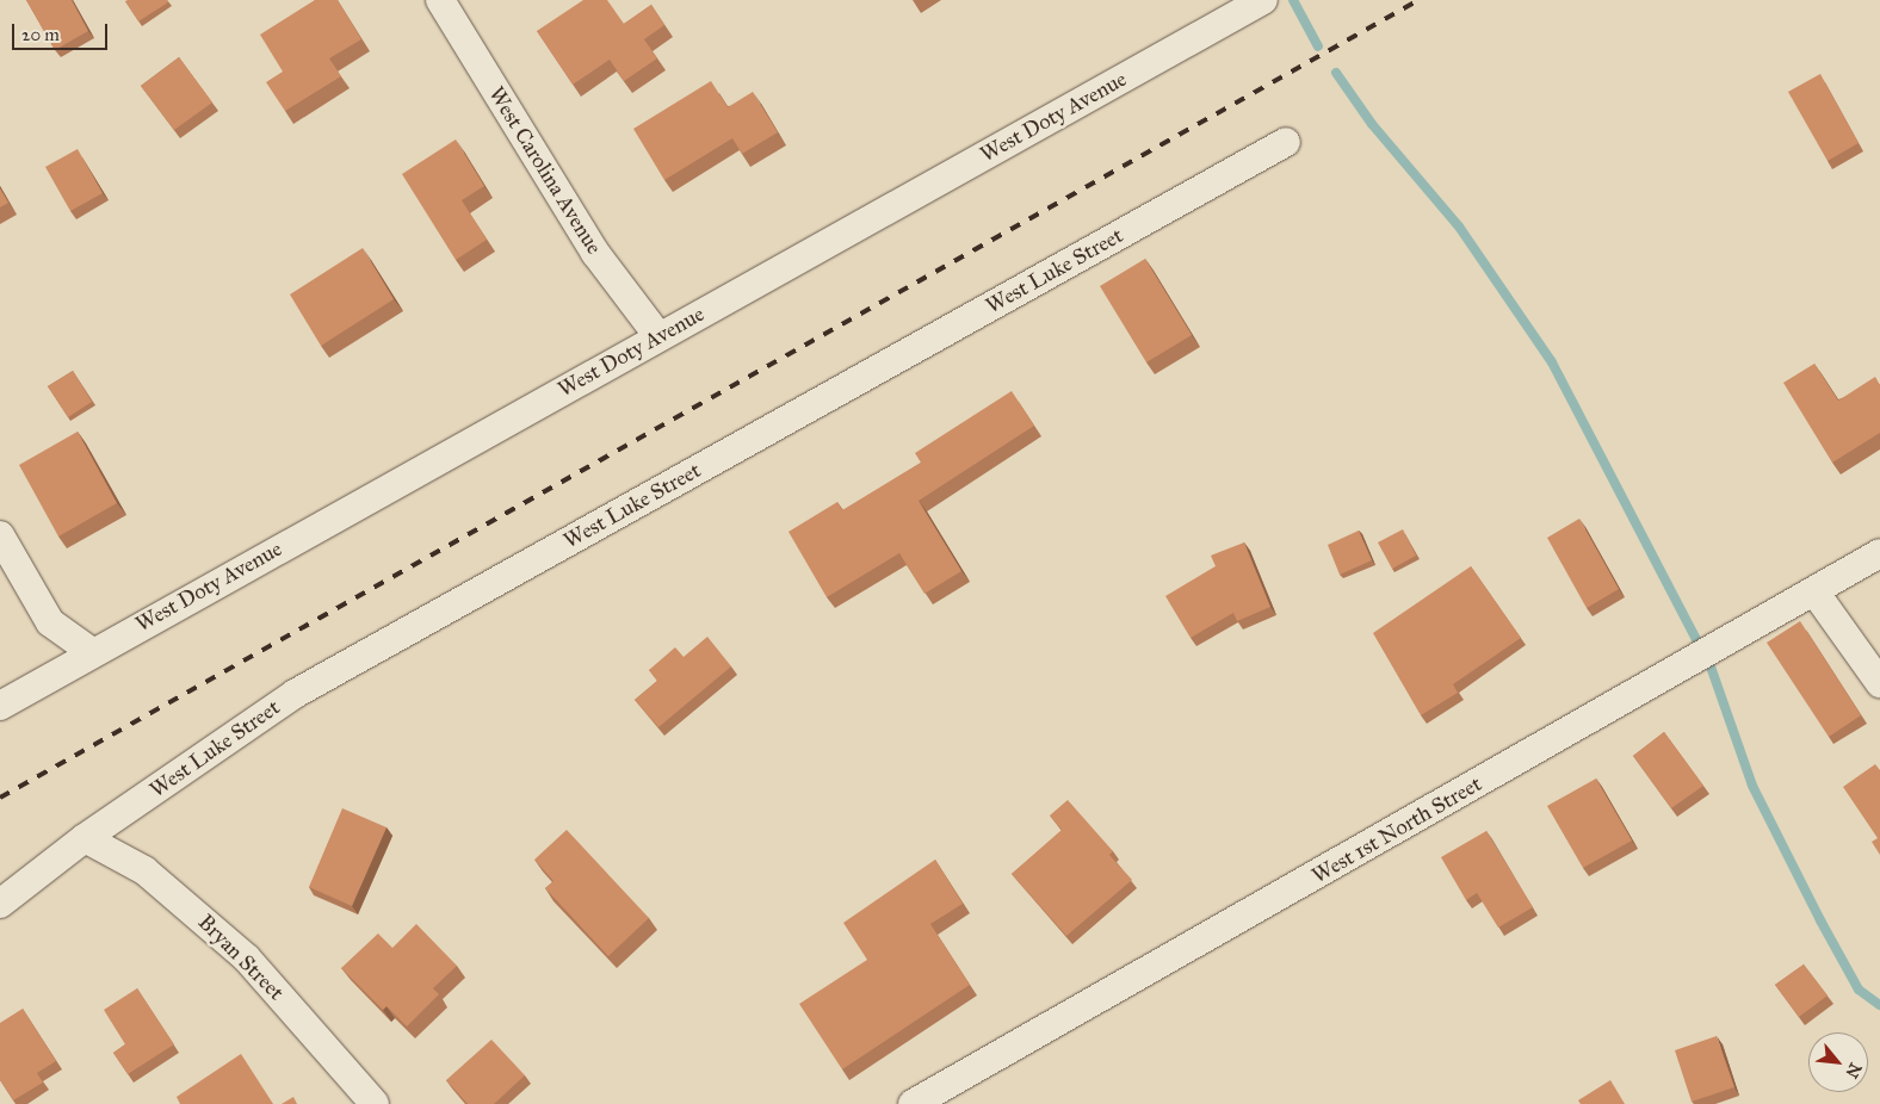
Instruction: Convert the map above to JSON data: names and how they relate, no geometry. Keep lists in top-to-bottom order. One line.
{"streets":{"street":["West Doty Avenue","West Carolina Avenue","West Luke Street","West 1st North Street","Bryan Street"]},"crossings":[["West Doty Avenue","West Carolina Avenue"],["West Luke Street","Bryan Street"]],"scale_bar":"20 m","north":"bottom right"}
